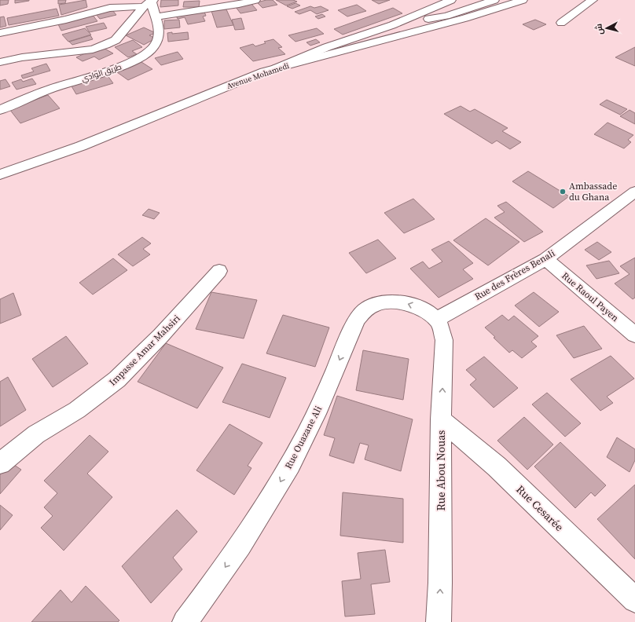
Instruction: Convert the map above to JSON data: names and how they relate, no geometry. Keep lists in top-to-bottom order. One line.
{"streets":{"street":["طريق الوادي","Avenue Mohamedi","Rue des Frères Benali","Rue Raoul Payen","Impasse Amar Mahsiri","Rue Ouazane Ali","Rue Abou Nouas","Rue Cesarée"]},"crossings":[["Rue des Frères Benali","Rue Raoul Payen"],["Rue des Frères Benali","Rue Ouazane Ali"],["Rue des Frères Benali","Rue Abou Nouas"],["Rue Ouazane Ali","Rue Abou Nouas"],["Rue Abou Nouas","Rue Cesarée"]],"one_way":["Rue Ouazane Ali","Rue Abou Nouas"],"places":["Ambassade du Ghana"],"north":"left"}
